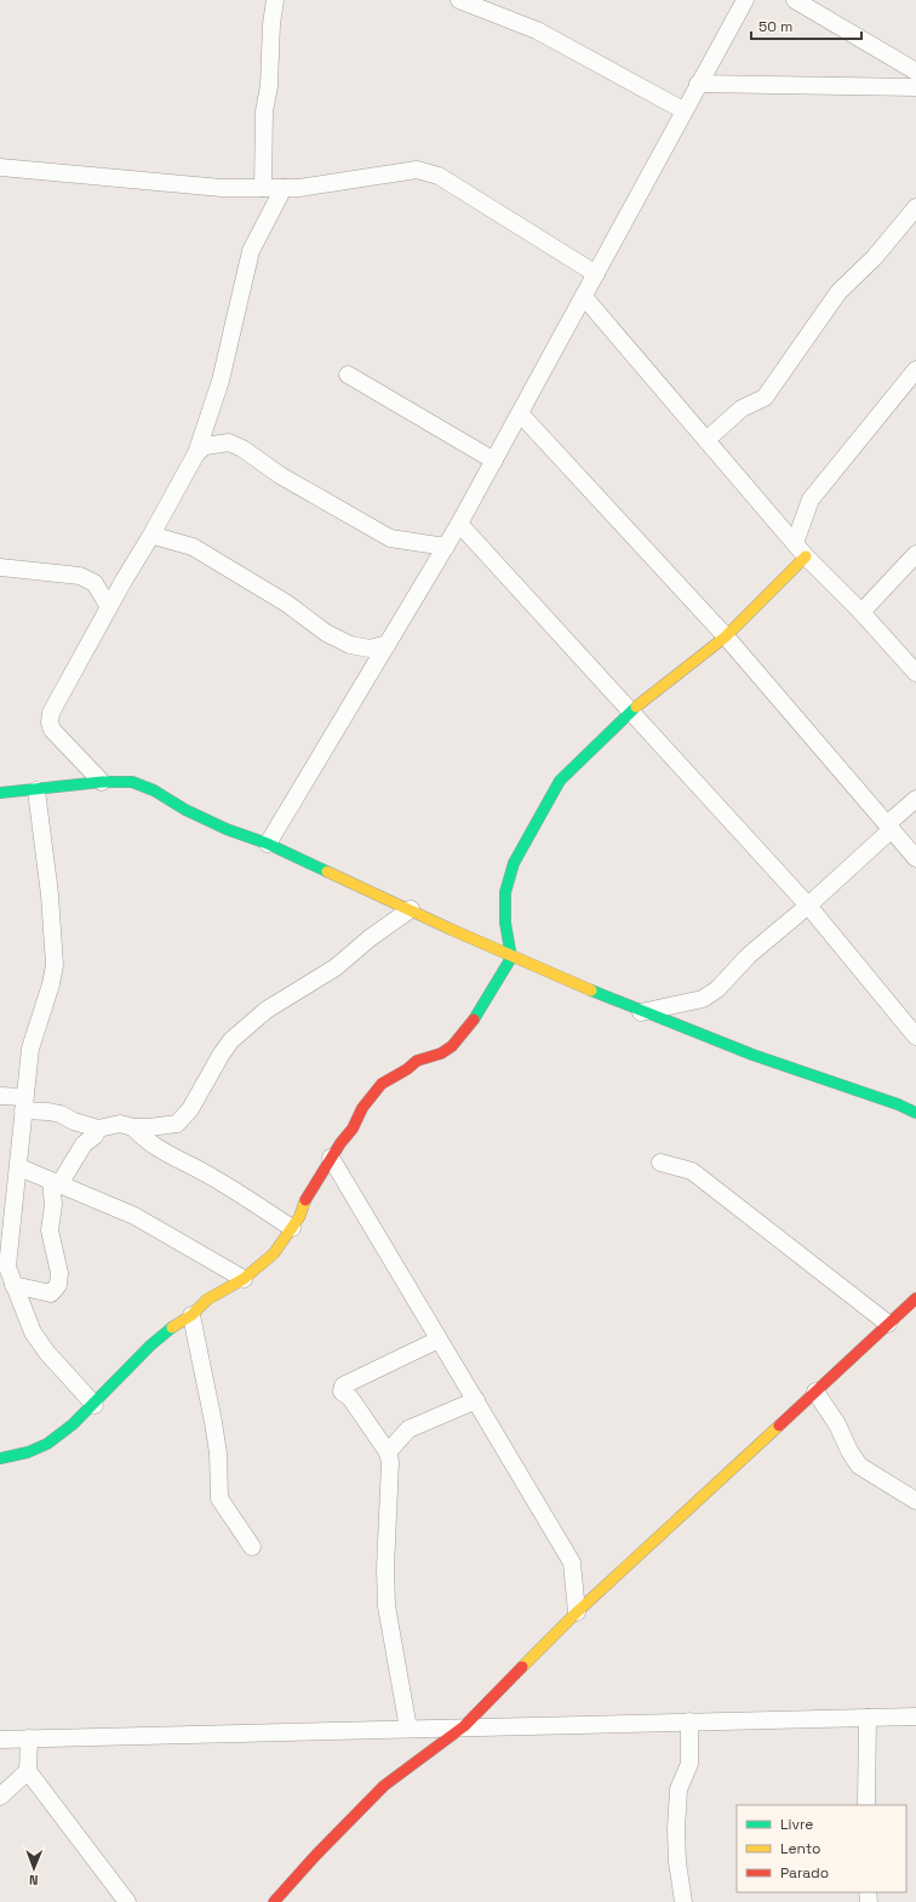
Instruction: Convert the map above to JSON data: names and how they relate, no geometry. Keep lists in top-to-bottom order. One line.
{"legend":["Livre","Lento","Parado"],"scale_bar":"50 m","north":"bottom"}
